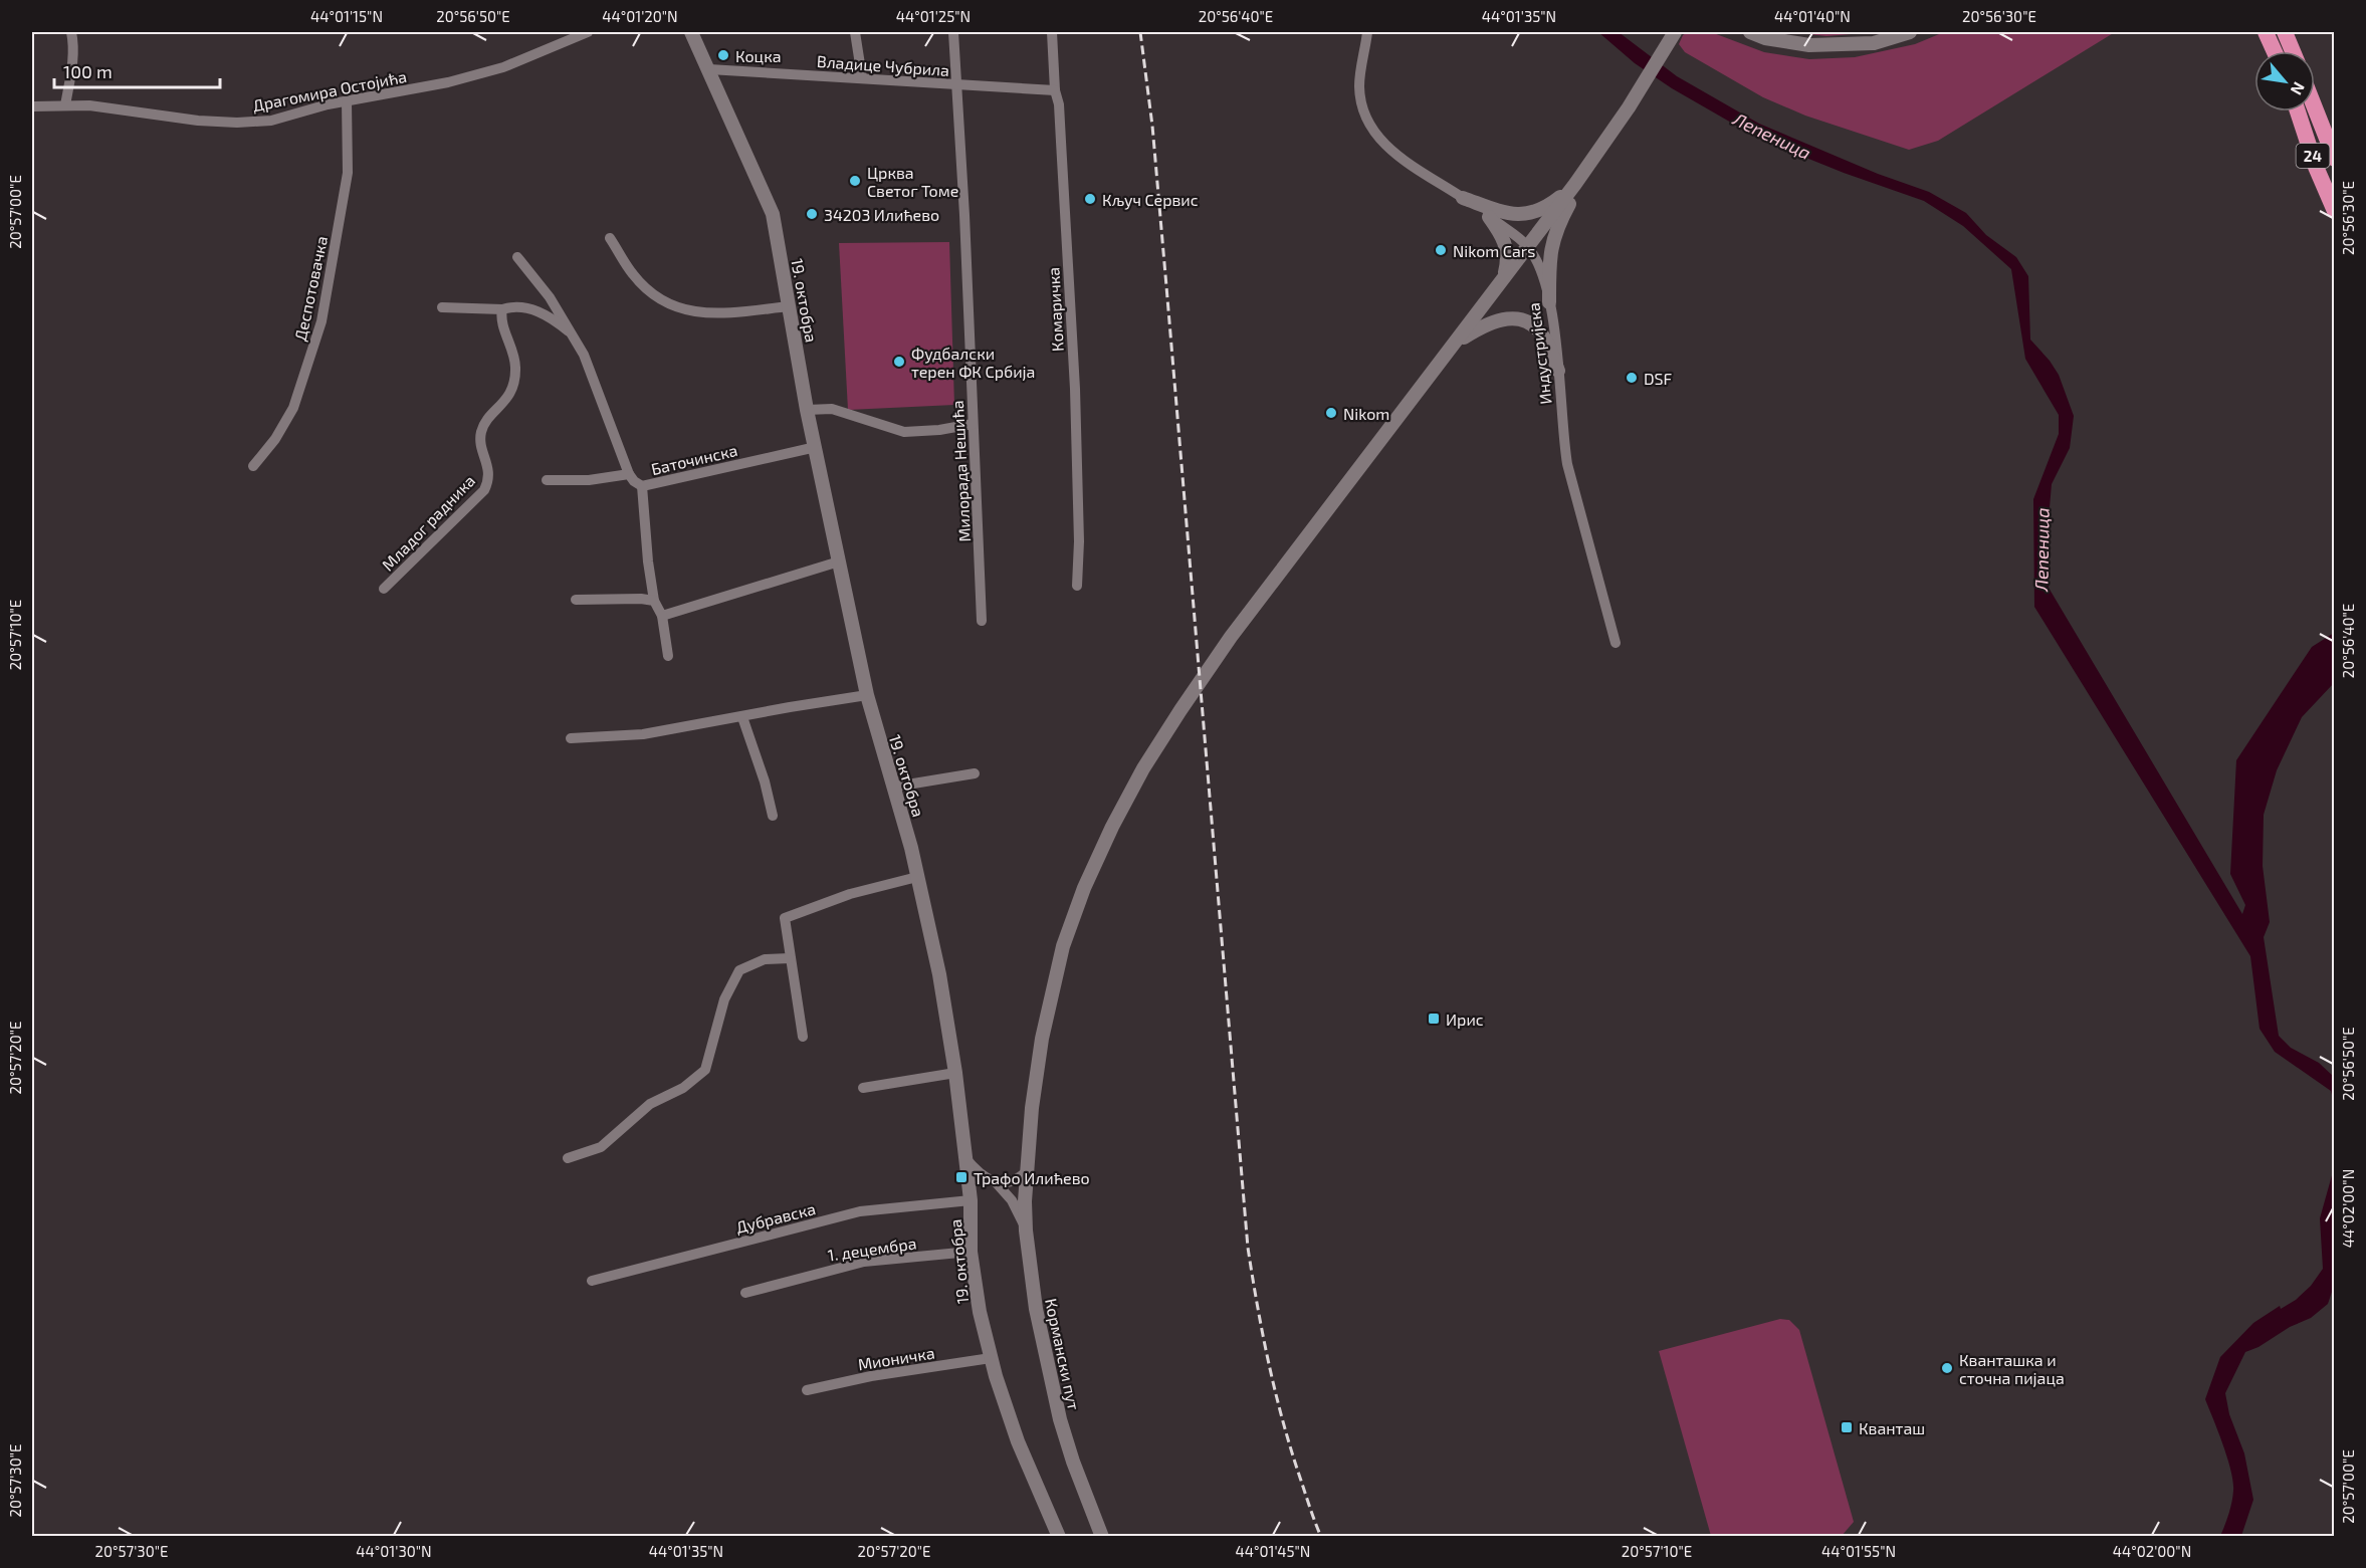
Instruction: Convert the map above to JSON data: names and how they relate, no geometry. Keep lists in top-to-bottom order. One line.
{"streets":{"highway":["24"],"street":["Владице Чубрила","Драгомира Остојића","Деспотовачка","19. октобра","Комаричка","Индустријска","Баточинска","Милорада Нешића","Младог радника","Дубравска","1. децембра","Кормански пут","Мионичка"]},"crossings":[["Владице Чубрила","19. октобра"],["Владице Чубрила","Комаричка"],["Владице Чубрила","Милорада Нешића"],["Драгомира Остојића","Деспотовачка"],["19. октобра","Баточинска"],["19. октобра","Дубравска"],["19. октобра","1. децембра"],["19. октобра","Мионичка"],["Индустријска","Кормански пут"]],"water":["Лепеница"],"places":{"other":["Коцка","Црква Светог Томе","Кључ Сервис","34203 Илићево","Nikom Cars","Фудбалски терен ФК Србија","DSF","Nikom","Кванташка и сточна пијаца"],"transit":["Ирис","Трафо Илићево","Кванташ"]},"scale_bar":"100 m","north":"bottom right","coordinates":["44°01'15\"N","20°56'50\"E","44°01'20\"N","44°01'25\"N","20°56'40\"E","44°01'35\"N","44°01'40\"N","20°56'30\"E","20°57'00\"E","20°57'10\"E","20°57'20\"E","44°02'00\"N","20°57'30\"E","44°01'30\"N","44°01'45\"N","44°01'55\"N"]}
